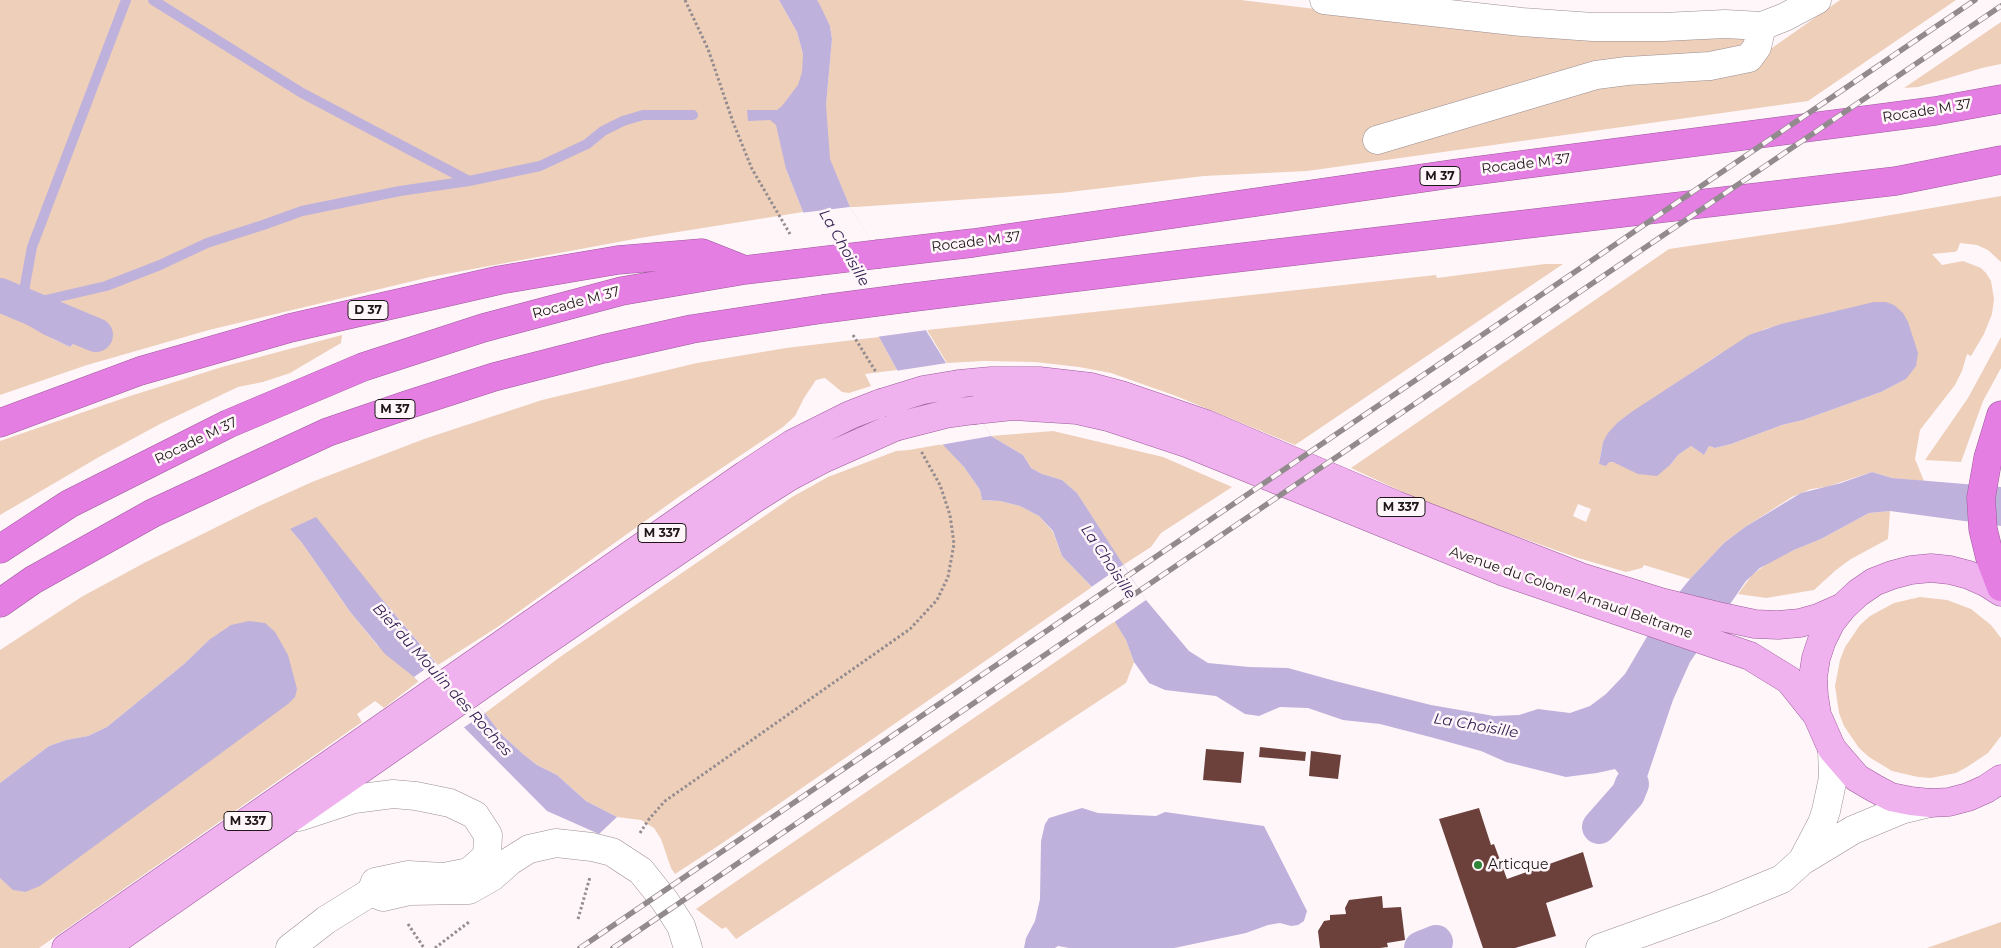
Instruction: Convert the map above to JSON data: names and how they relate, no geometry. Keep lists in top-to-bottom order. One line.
{"streets":{"highway":["Rocade M 37","M 37","D 37"],"main road":["M 337","Avenue du Colonel Arnaud Beltrame"]},"crossings":[["Rocade M 37","D 37"]],"water":["La Choisille","Bief du Moulin des Roches"],"places":["Articque"]}
